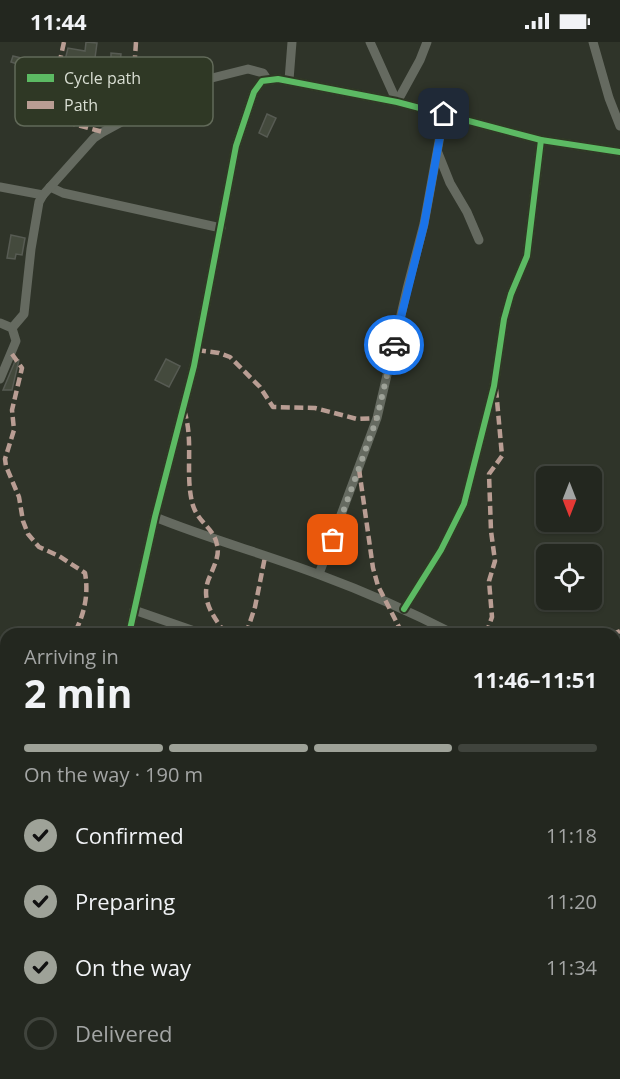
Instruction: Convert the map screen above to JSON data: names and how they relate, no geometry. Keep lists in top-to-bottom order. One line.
{"legend":["Cycle path","Path"],"north":"bottom","page":{"status":"11:44","heading":["2 min","Arriving in","11:46–11:51"],"bar":"On the way · 190 m","list":[["Confirmed","11:18"],["Preparing","11:20"],["On the way","11:34"],"Delivered"]}}
